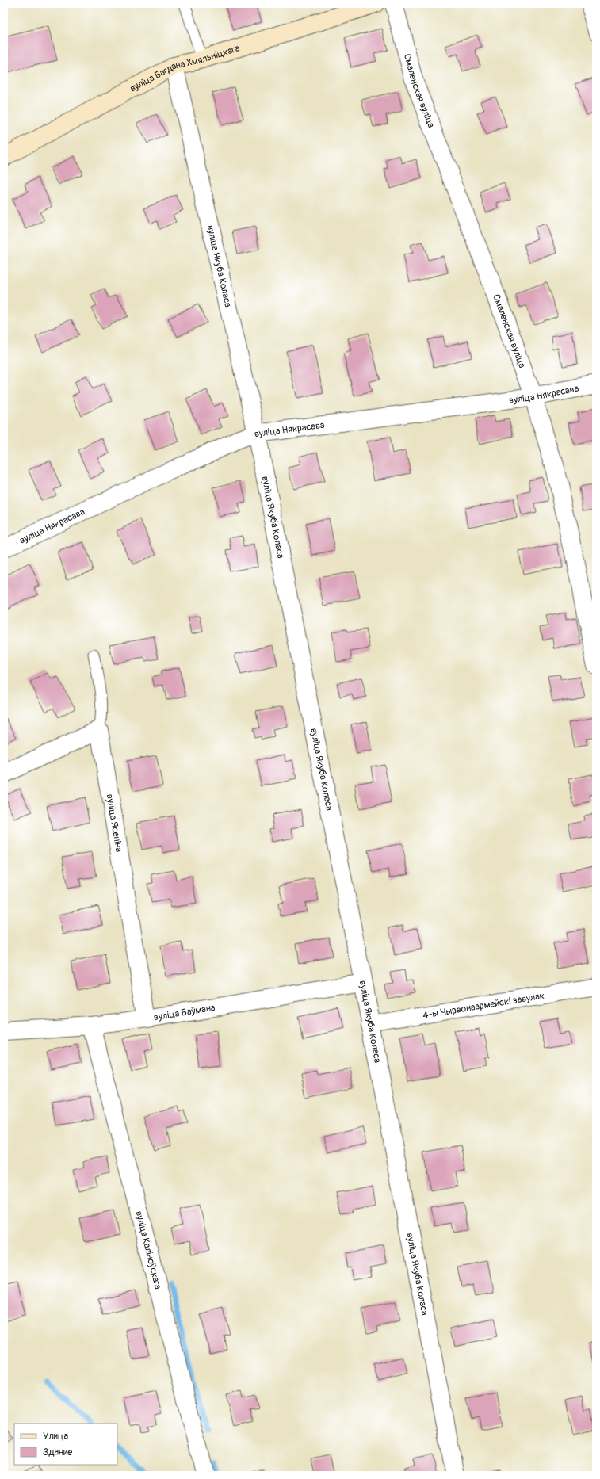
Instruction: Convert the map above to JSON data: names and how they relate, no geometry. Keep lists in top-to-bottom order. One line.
{"streets":{"street":["вуліца Багдана Хмяльніцкага","Смаленская вуліца","вуліца Якуба Коласа","вуліца Някрасава","вуліца Ясеніна","4-ы Чырвонаармейскі завулак","вуліца Баўмана","вуліца Каліноўскага"]},"crossings":[["вуліца Багдана Хмяльніцкага","вуліца Якуба Коласа"],["Смаленская вуліца","вуліца Някрасава"],["вуліца Якуба Коласа","вуліца Някрасава"],["вуліца Якуба Коласа","4-ы Чырвонаармейскі завулак"],["вуліца Якуба Коласа","вуліца Баўмана"],["вуліца Ясеніна","вуліца Баўмана"],["вуліца Баўмана","вуліца Каліноўскага"]],"legend":["Улица","Здание"]}
